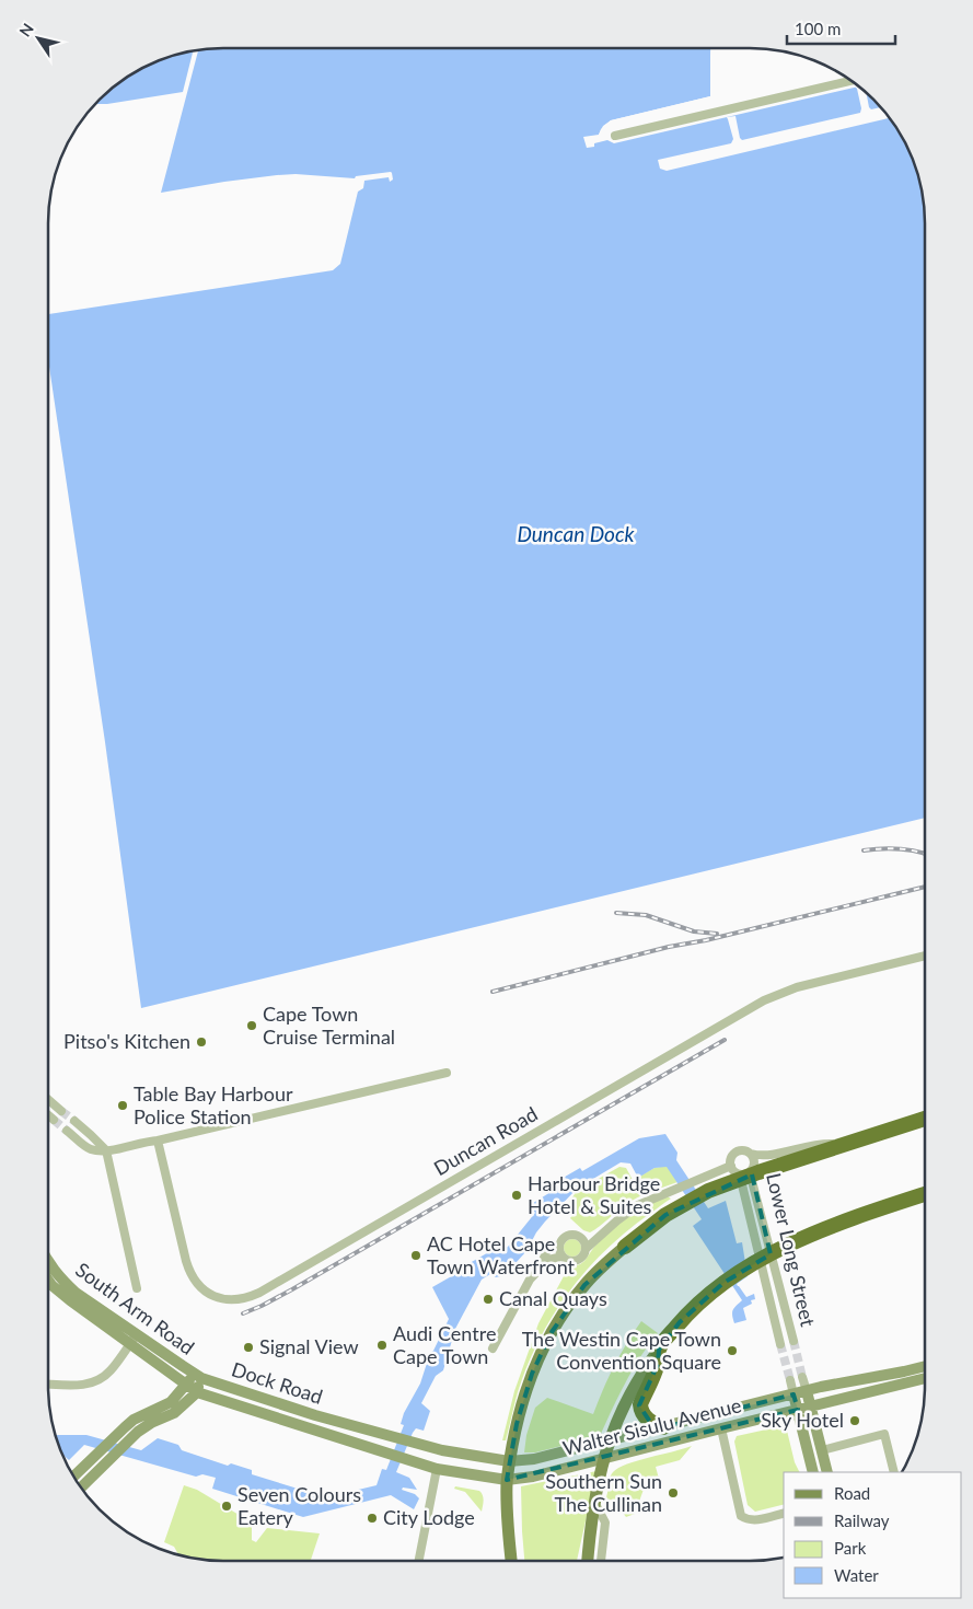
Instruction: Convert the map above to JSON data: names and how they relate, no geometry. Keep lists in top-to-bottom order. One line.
{"streets":{"street":["Duncan Road","Lower Long Street","South Arm Road","Dock Road","Walter Sisulu Avenue"]},"crossings":[["South Arm Road","Dock Road"],["Dock Road","Walter Sisulu Avenue"]],"water":["Duncan Dock"],"places":["Cape Town Cruise Terminal","Pitso's Kitchen","Table Bay Harbour Police Station","Harbour Bridge Hotel & Suites","AC Hotel Cape Town Waterfront","Canal Quays","Audi Centre Cape Town","Signal View","The Westin Cape Town Convention Square","Sky Hotel","Southern Sun The Cullinan","Seven Colours Eatery","City Lodge"],"legend":["Road","Railway","Park","Water"],"scale_bar":"100 m","north":"top left"}
